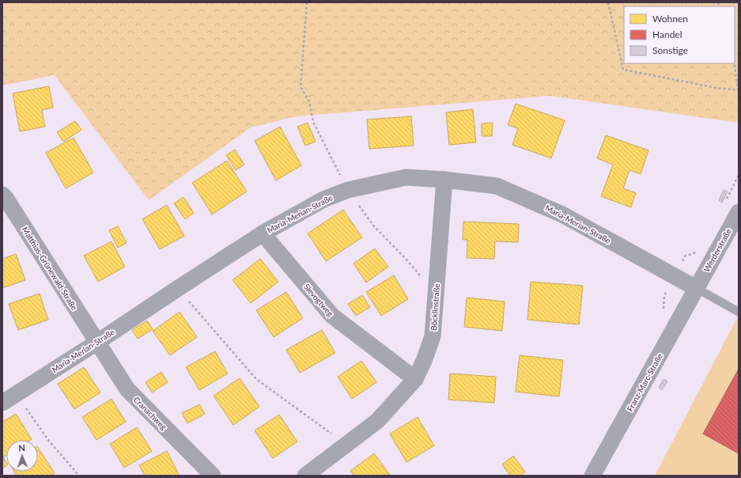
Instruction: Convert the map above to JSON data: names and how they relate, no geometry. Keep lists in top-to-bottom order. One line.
{"streets":{"street":["Maria-Merian-Straße","Werderstraße","Matthias-Grünewald-Straße","Slevogtweg","Böcklinstraße","Franz-Marc-Straße","Cranachweg"]},"crossings":[["Maria-Merian-Straße","Werderstraße"],["Maria-Merian-Straße","Matthias-Grünewald-Straße"],["Maria-Merian-Straße","Slevogtweg"],["Maria-Merian-Straße","Böcklinstraße"],["Maria-Merian-Straße","Franz-Marc-Straße"],["Maria-Merian-Straße","Cranachweg"],["Werderstraße","Franz-Marc-Straße"],["Matthias-Grünewald-Straße","Cranachweg"],["Slevogtweg","Böcklinstraße"]],"legend":["Wohnen","Handel","Sonstige"],"north":"top"}
